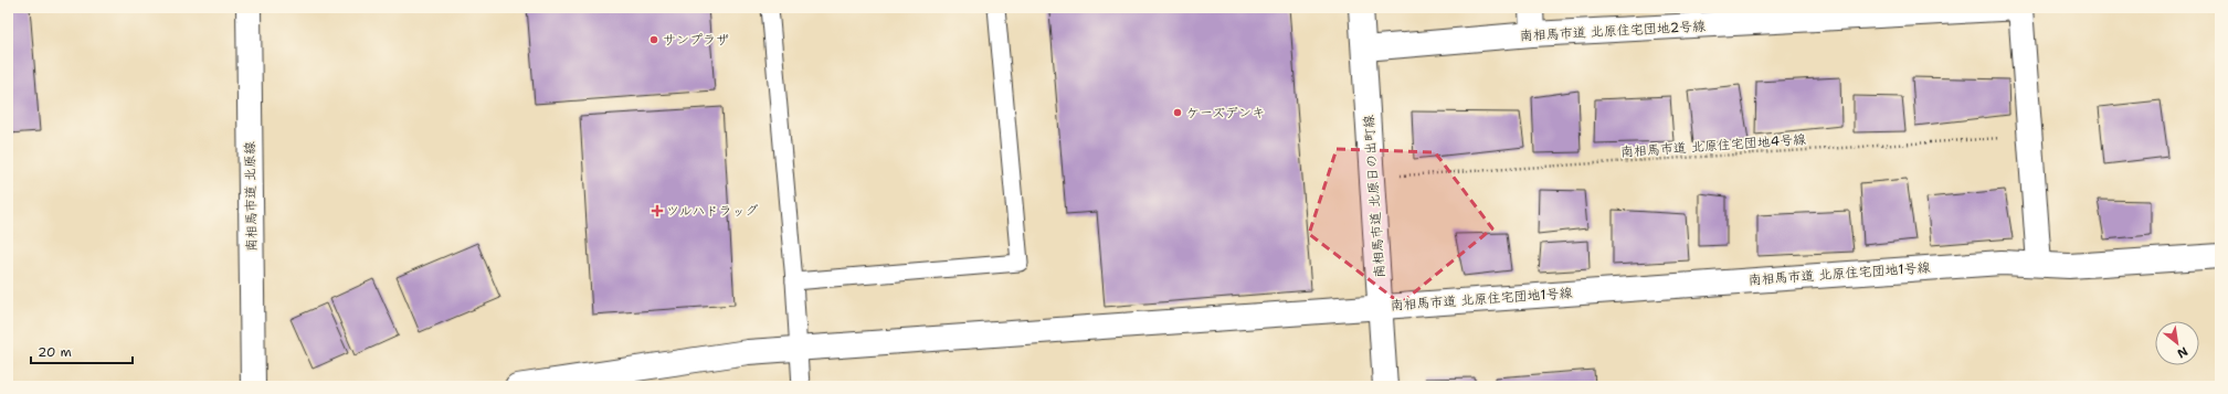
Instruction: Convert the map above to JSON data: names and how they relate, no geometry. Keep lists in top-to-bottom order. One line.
{"streets":{"street":["南相馬市道 北原住宅団地2号線","南相馬市道 北原線","南相馬市道 北原日の出町線","南相馬市道 北原住宅団地1号線"],"path":["南相馬市道 北原住宅団地4号線"]},"crossings":[["南相馬市道 北原住宅団地2号線","南相馬市道 北原日の出町線"],["南相馬市道 北原日の出町線","南相馬市道 北原住宅団地1号線"]],"places":{"other":["サンプラザ","ケーズデンキ"],"health":["ツルハドラッグ"]},"scale_bar":"20 m","north":"bottom right"}
